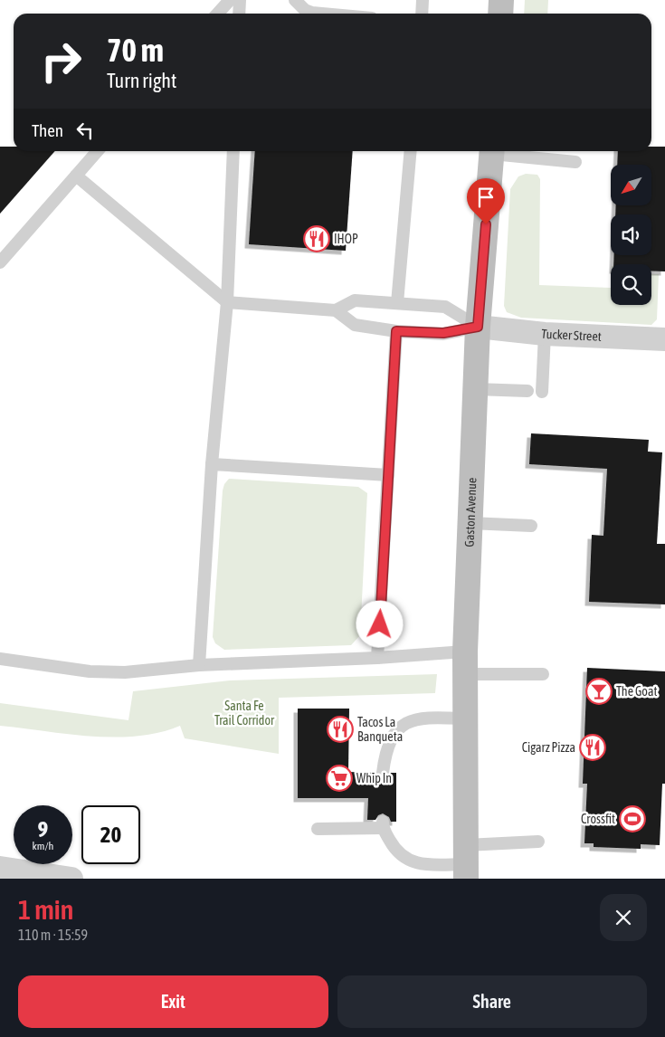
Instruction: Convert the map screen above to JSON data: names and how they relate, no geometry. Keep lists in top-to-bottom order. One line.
{"streets":{"street":["Tucker Street","Gaston Avenue"]},"crossings":[["Tucker Street","Gaston Avenue"]],"parks":["Santa Fe Trail Corridor"],"places":{"restaurant":["IHOP","Tacos La Banqueta","Cigarz Pizza"],"bar":["The Goat"],"supermarket":["Whip In"],"sports":["Crossfit"]},"north":"bottom left","page":{"turn":["70 m","Turn right"],"then":"Then","speed":"9 km/h","limit":"20","heading":["1 min","110 m · 15:59"],"buttons":["Exit","Share"]}}
